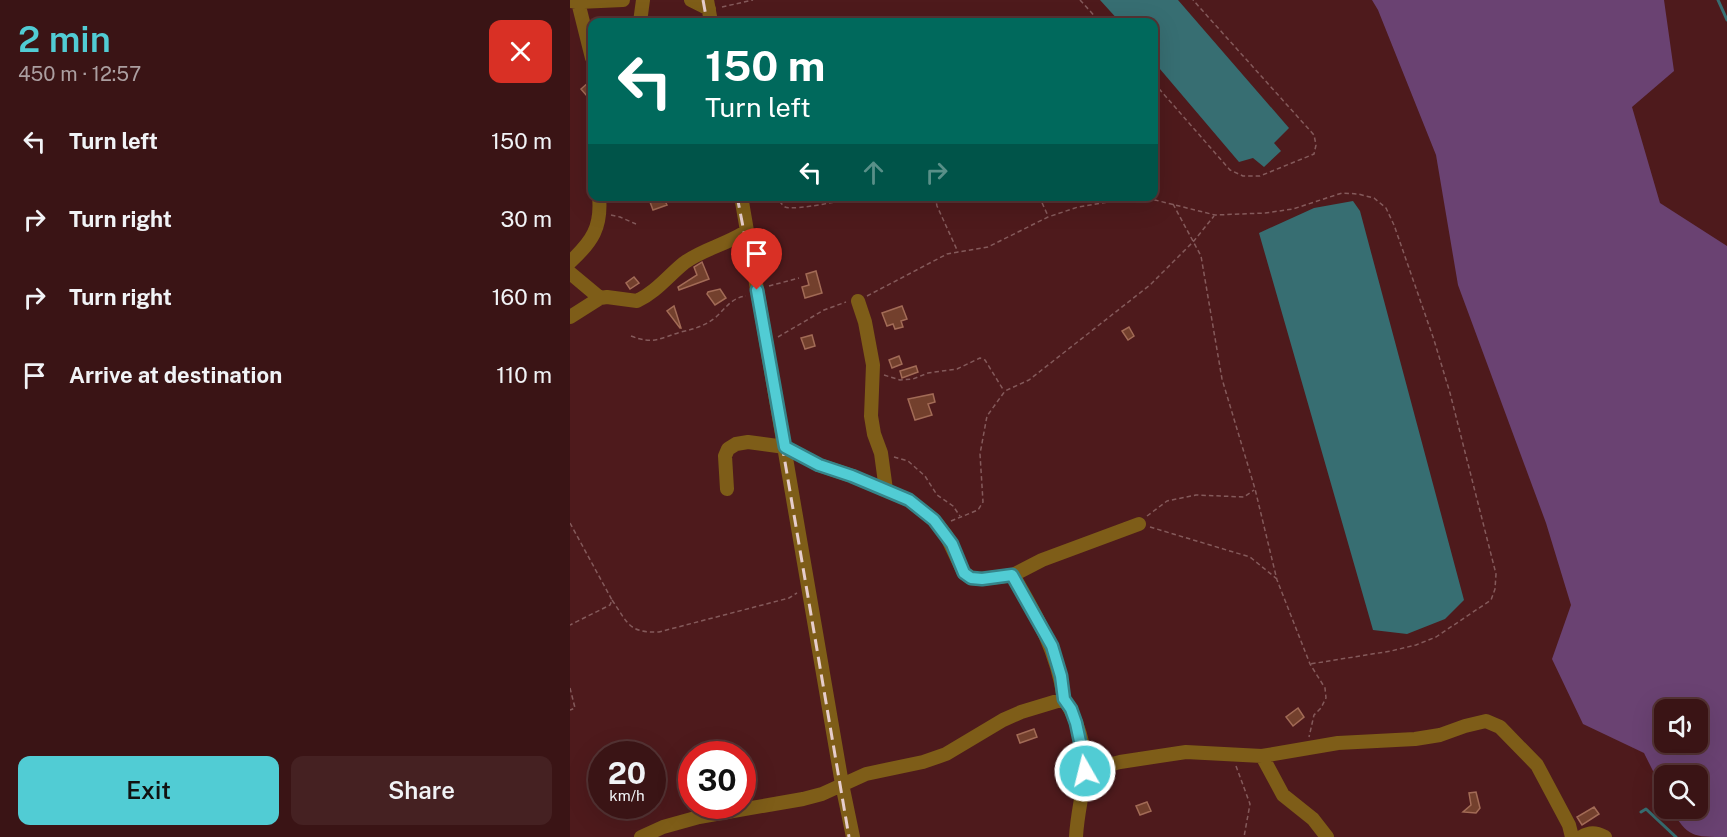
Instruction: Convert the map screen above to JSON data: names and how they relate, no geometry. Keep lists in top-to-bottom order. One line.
{"page":{"heading":["2 min","450 m · 12:57"],"turn":["150 m","Turn left"],"list":[{"name":"Turn left","value":"150 m"},{"name":"Turn right","value":"30 m"},{"name":"Turn right","value":"160 m"},{"name":"Arrive at destination","value":"110 m"}],"speed":"20 km/h","limit":"30","buttons":["Exit","Share"]}}
